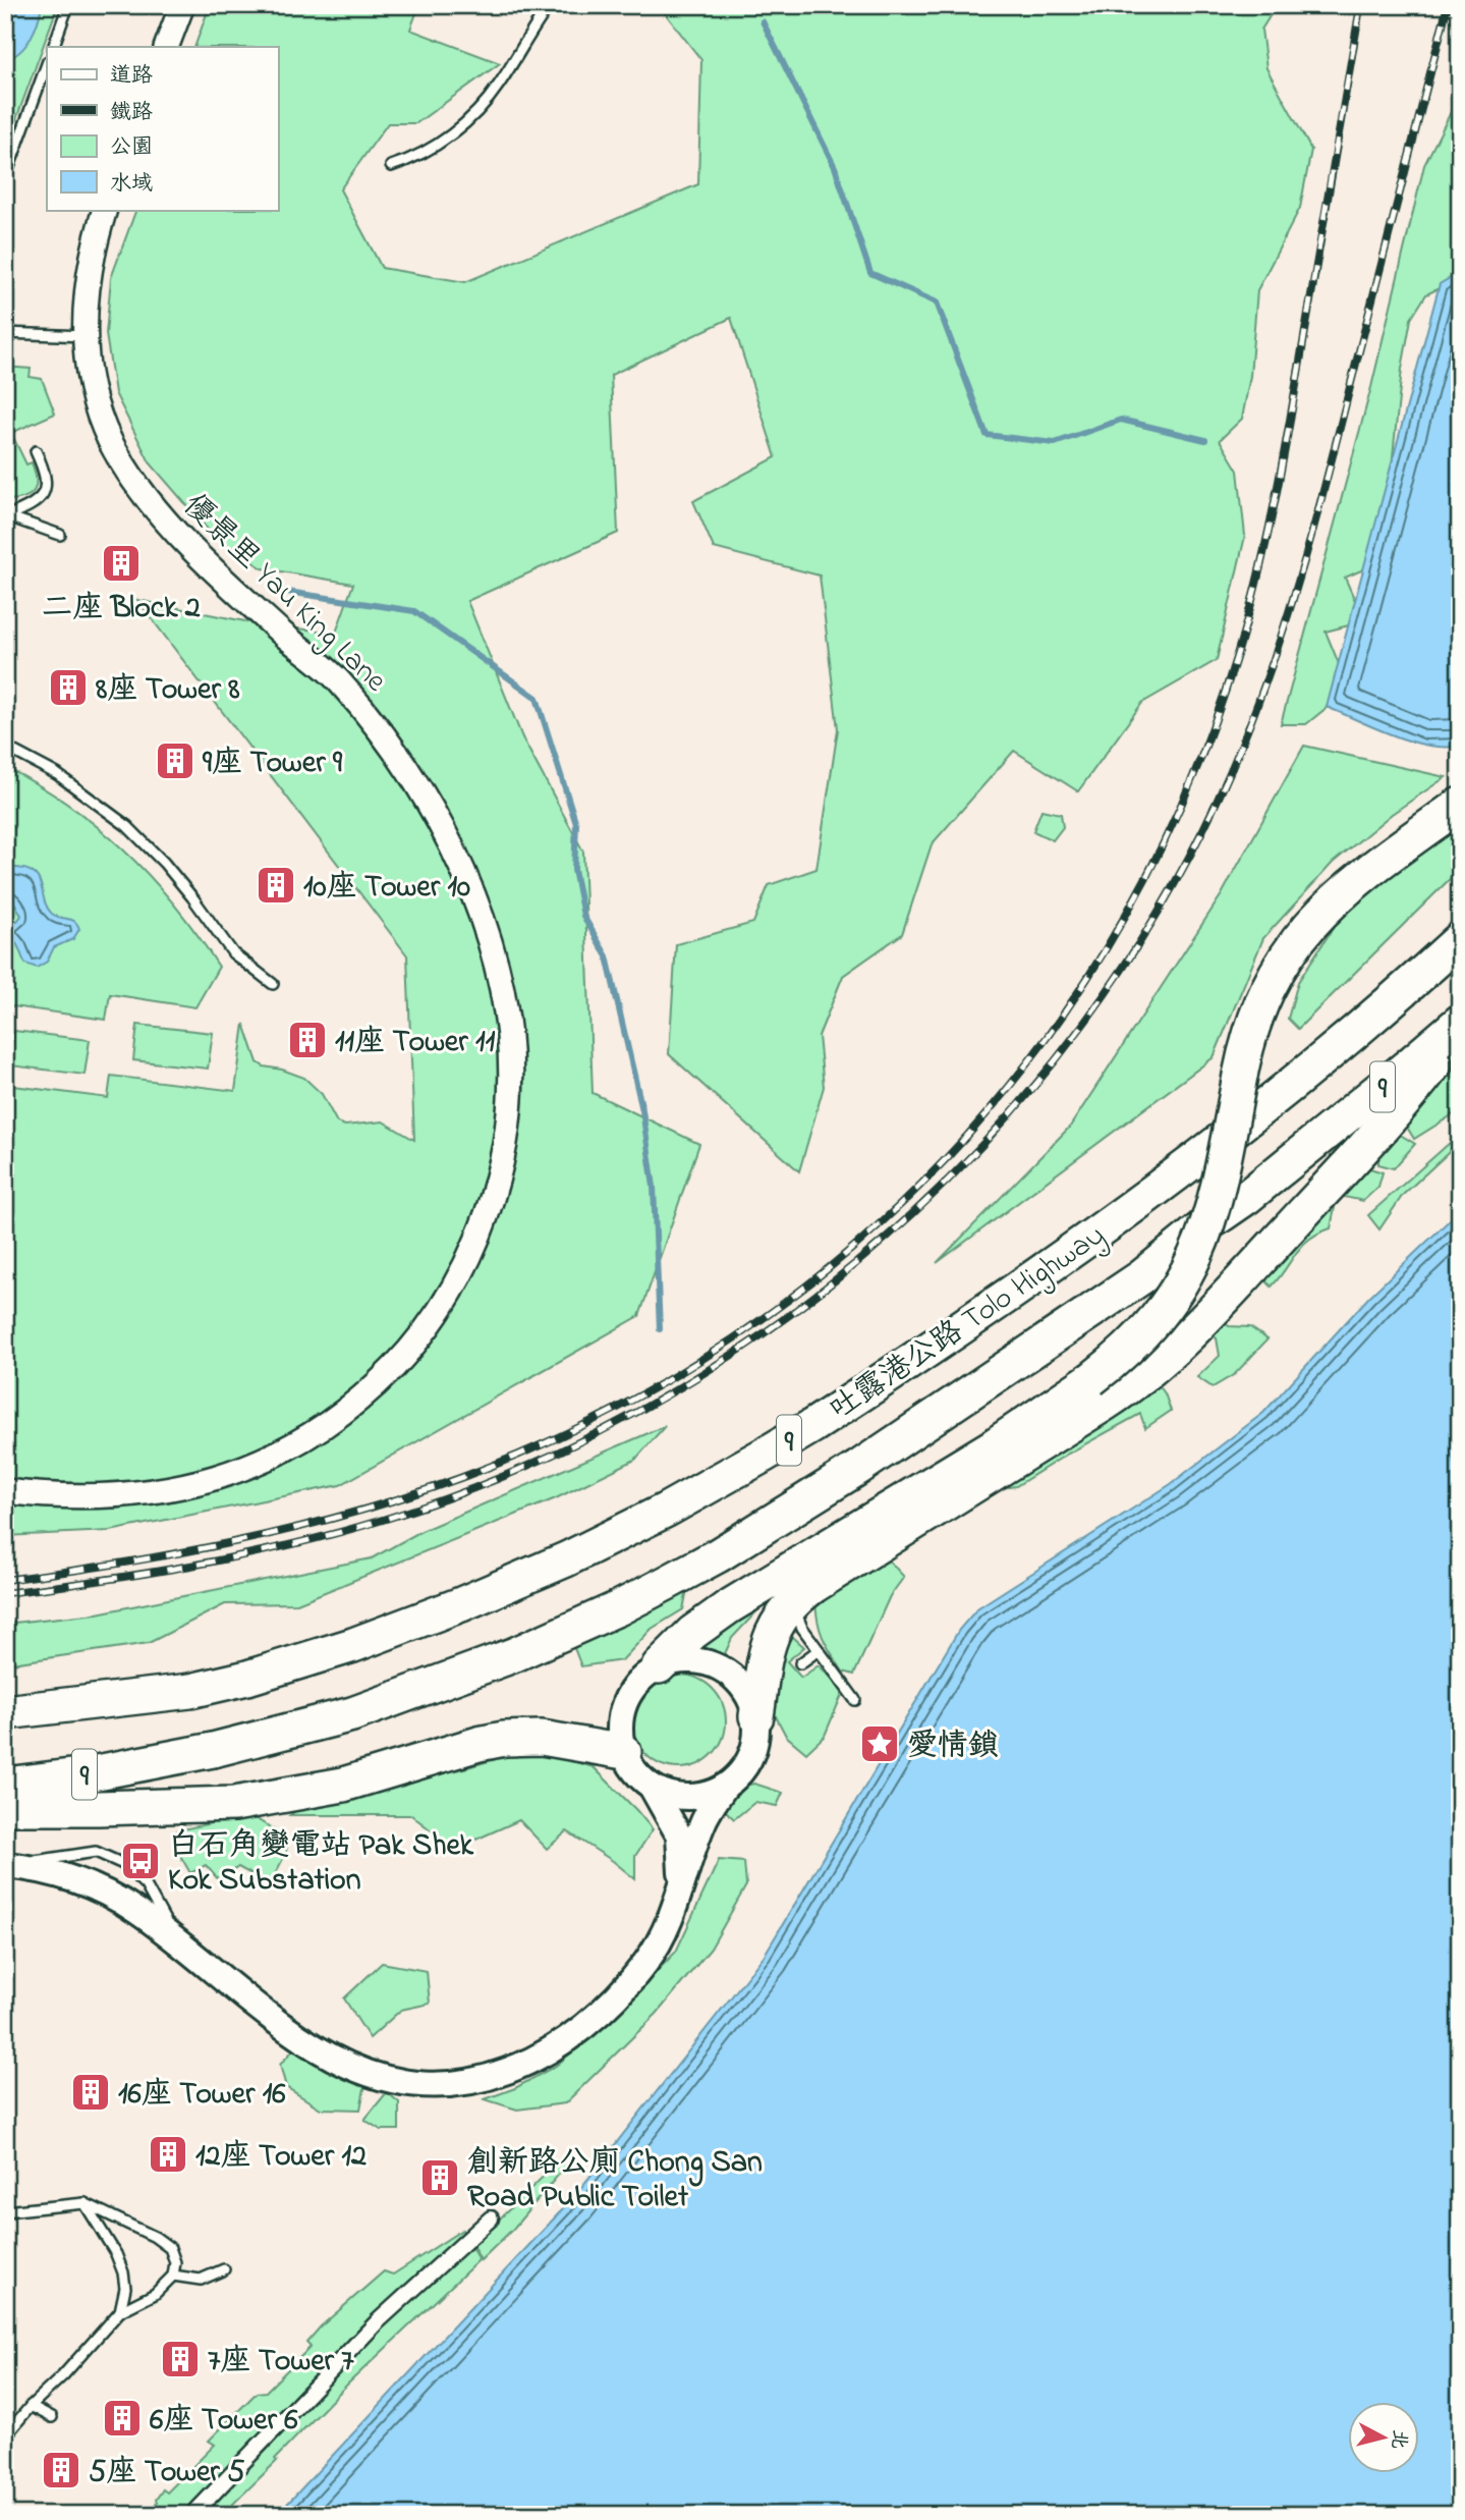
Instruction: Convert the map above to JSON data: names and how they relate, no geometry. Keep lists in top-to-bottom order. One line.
{"streets":{"highway":["9","吐露港公路 Tolo Highway"],"street":["優景里 Yau King Lane"]},"places":{"building":["二座 Block 2","8座 Tower 8","9座 Tower 9","10座 Tower 10","11座 Tower 11","16座 Tower 16","12座 Tower 12","創新路公廁 Chong San Road Public Toilet","7座 Tower 7","6座 Tower 6","5座 Tower 5"],"place":["愛情鎖"],"bus stop":["白石角變電站 Pak Shek Kok Substation"]},"legend":["道路","鐵路","公園","水域"],"north":"right"}
